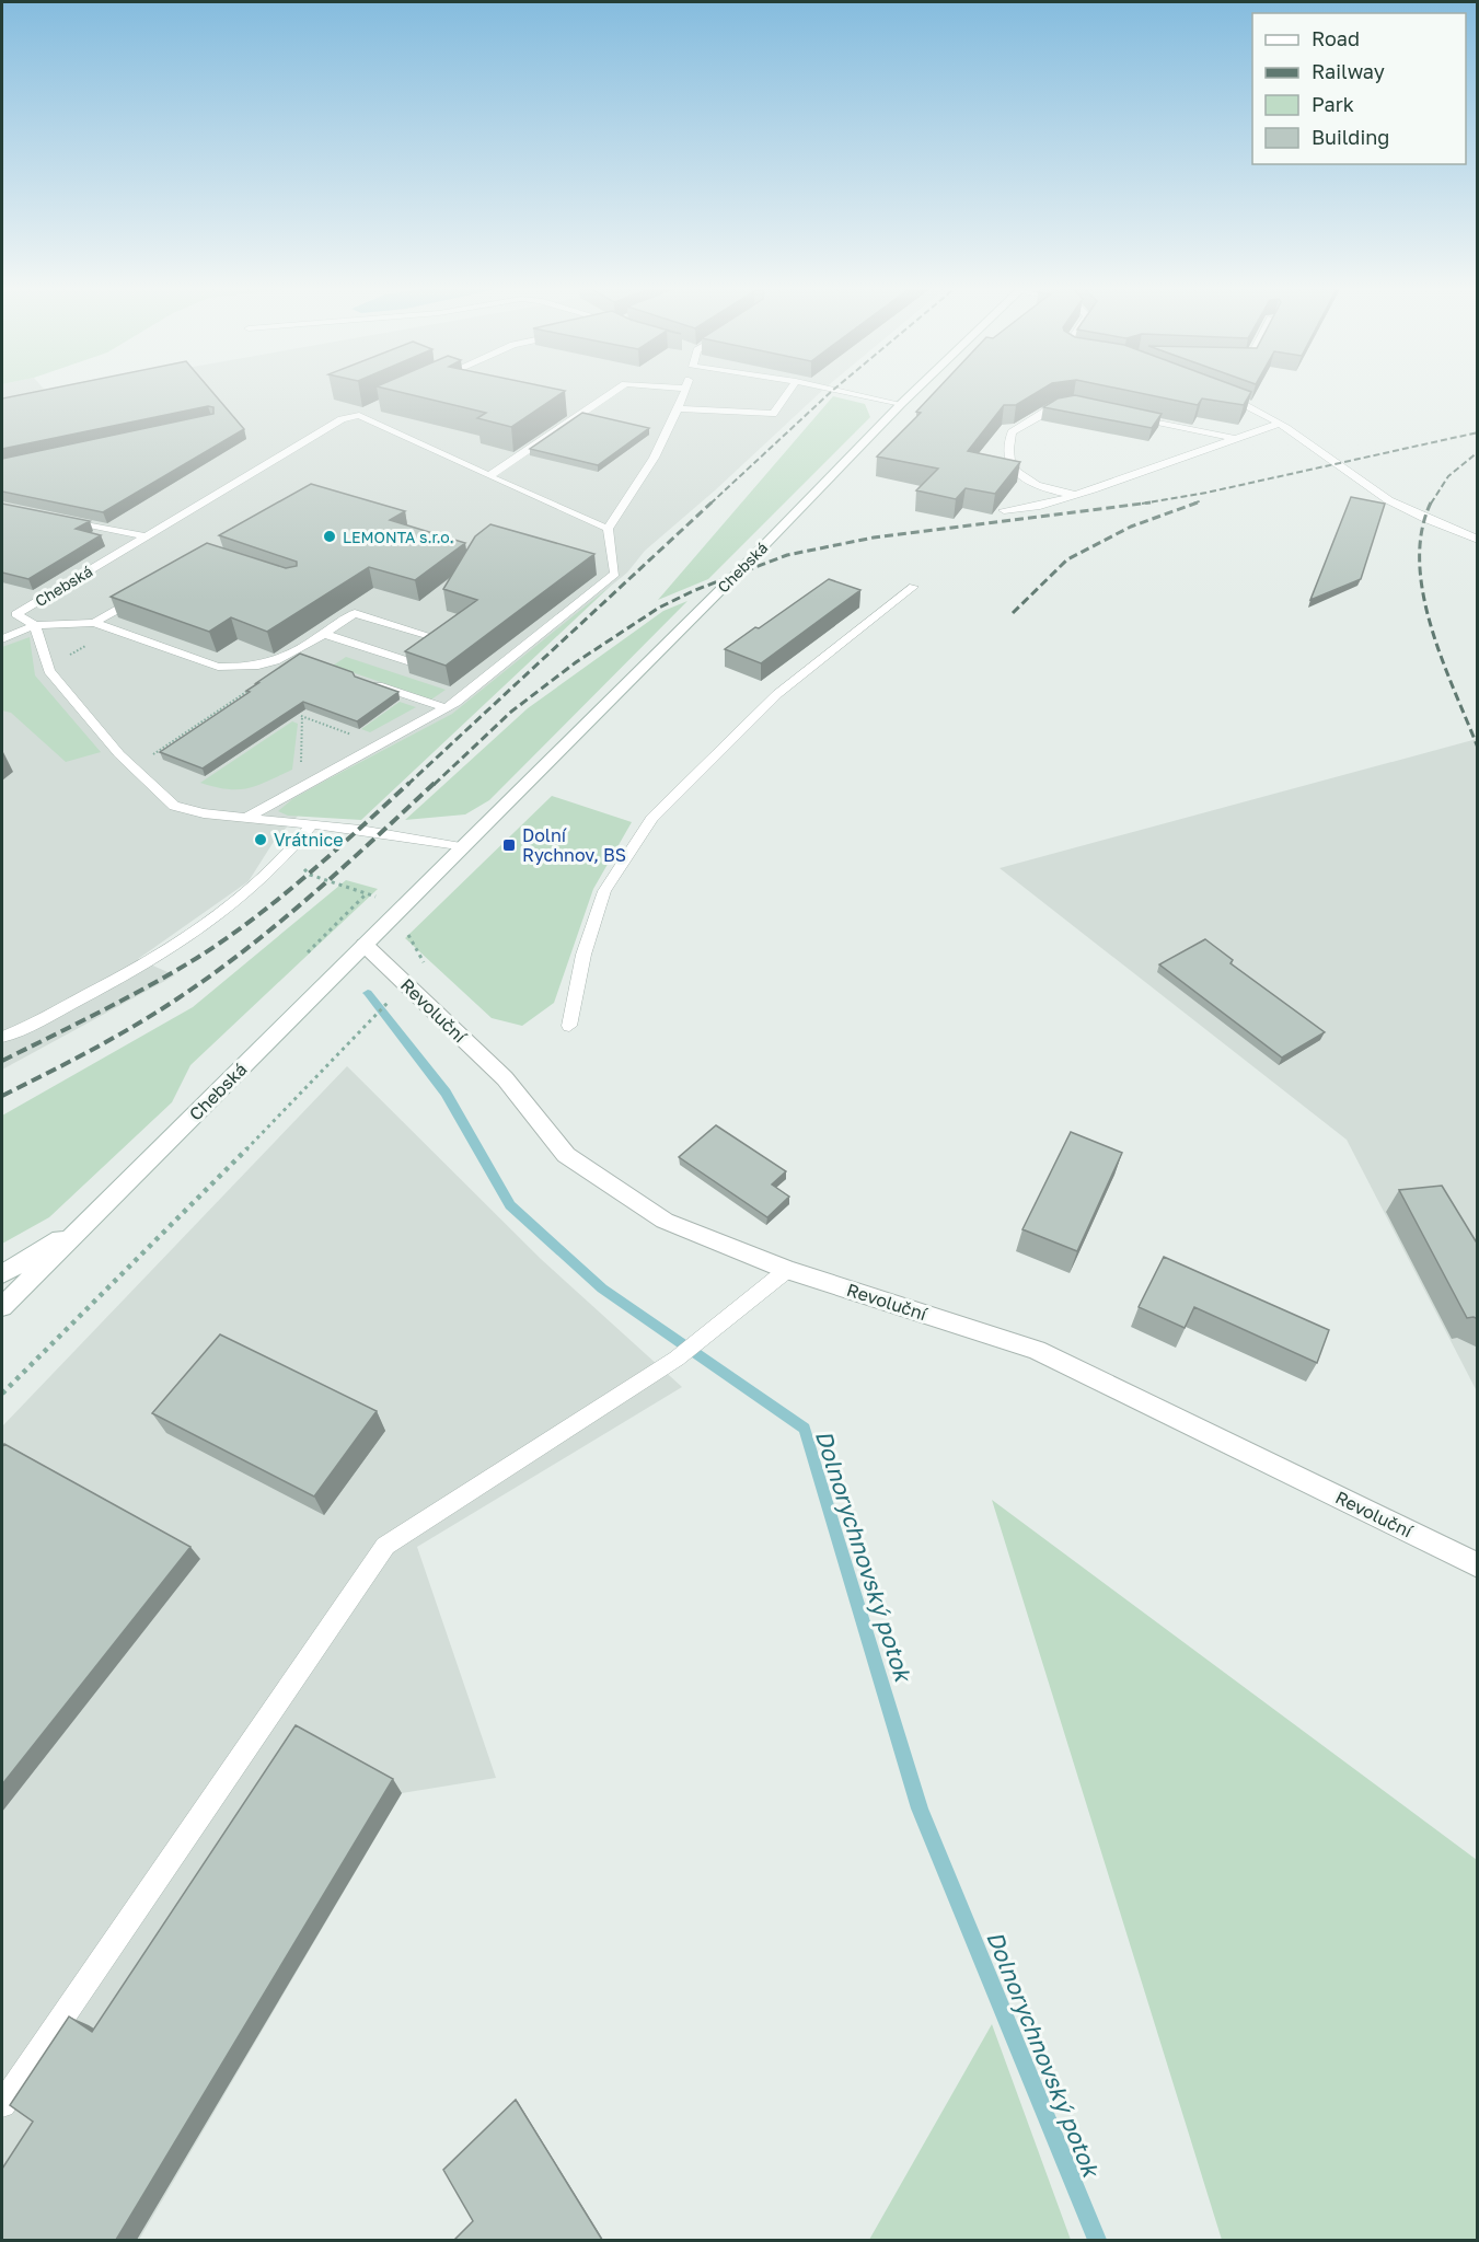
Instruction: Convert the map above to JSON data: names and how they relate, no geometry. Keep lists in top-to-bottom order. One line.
{"streets":{"street":["Chebská","Revoluční"]},"crossings":[["Chebská","Revoluční"]],"water":["Dolnorychnovský potok"],"places":{"other":["LEMONTA s.r.o.","Vrátnice"],"transit":["Dolní Rychnov, BS"]},"legend":["Road","Railway","Park","Building"]}
